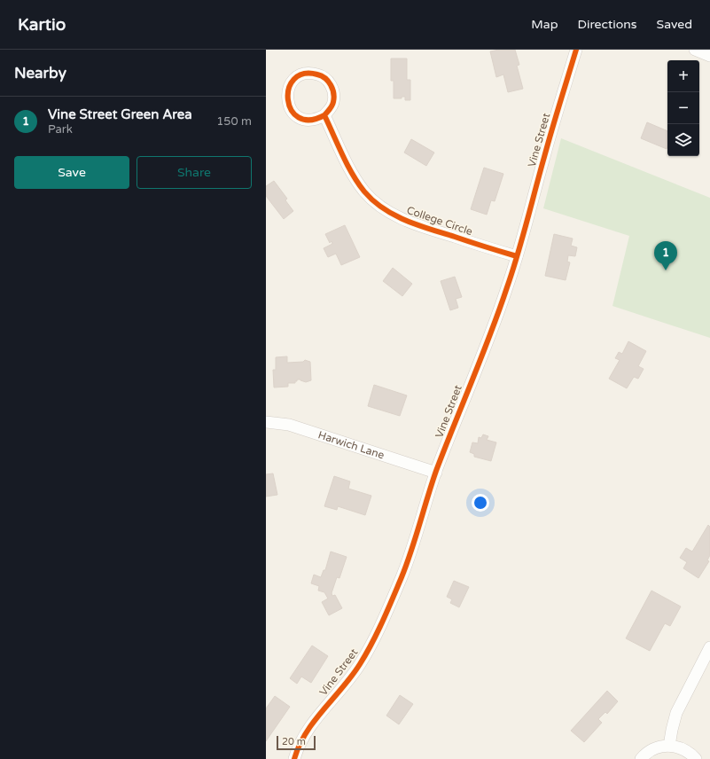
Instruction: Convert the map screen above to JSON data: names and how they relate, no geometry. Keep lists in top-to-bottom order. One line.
{"streets":{"street":["Vine Street","College Circle","Harwich Lane"]},"crossings":[["Vine Street","College Circle"],["Vine Street","Harwich Lane"]],"scale_bar":"20 m","page":{"header":"Kartio","nav":["Map","Directions","Saved"],"heading":"Nearby","map_buttons":["+","−"],"list":[{"mark":"1","name":"Vine Street Green Area","note":"Park","value":"150 m"}],"buttons":["Save","Share"],"pins":"1","scale":"20 m"}}
